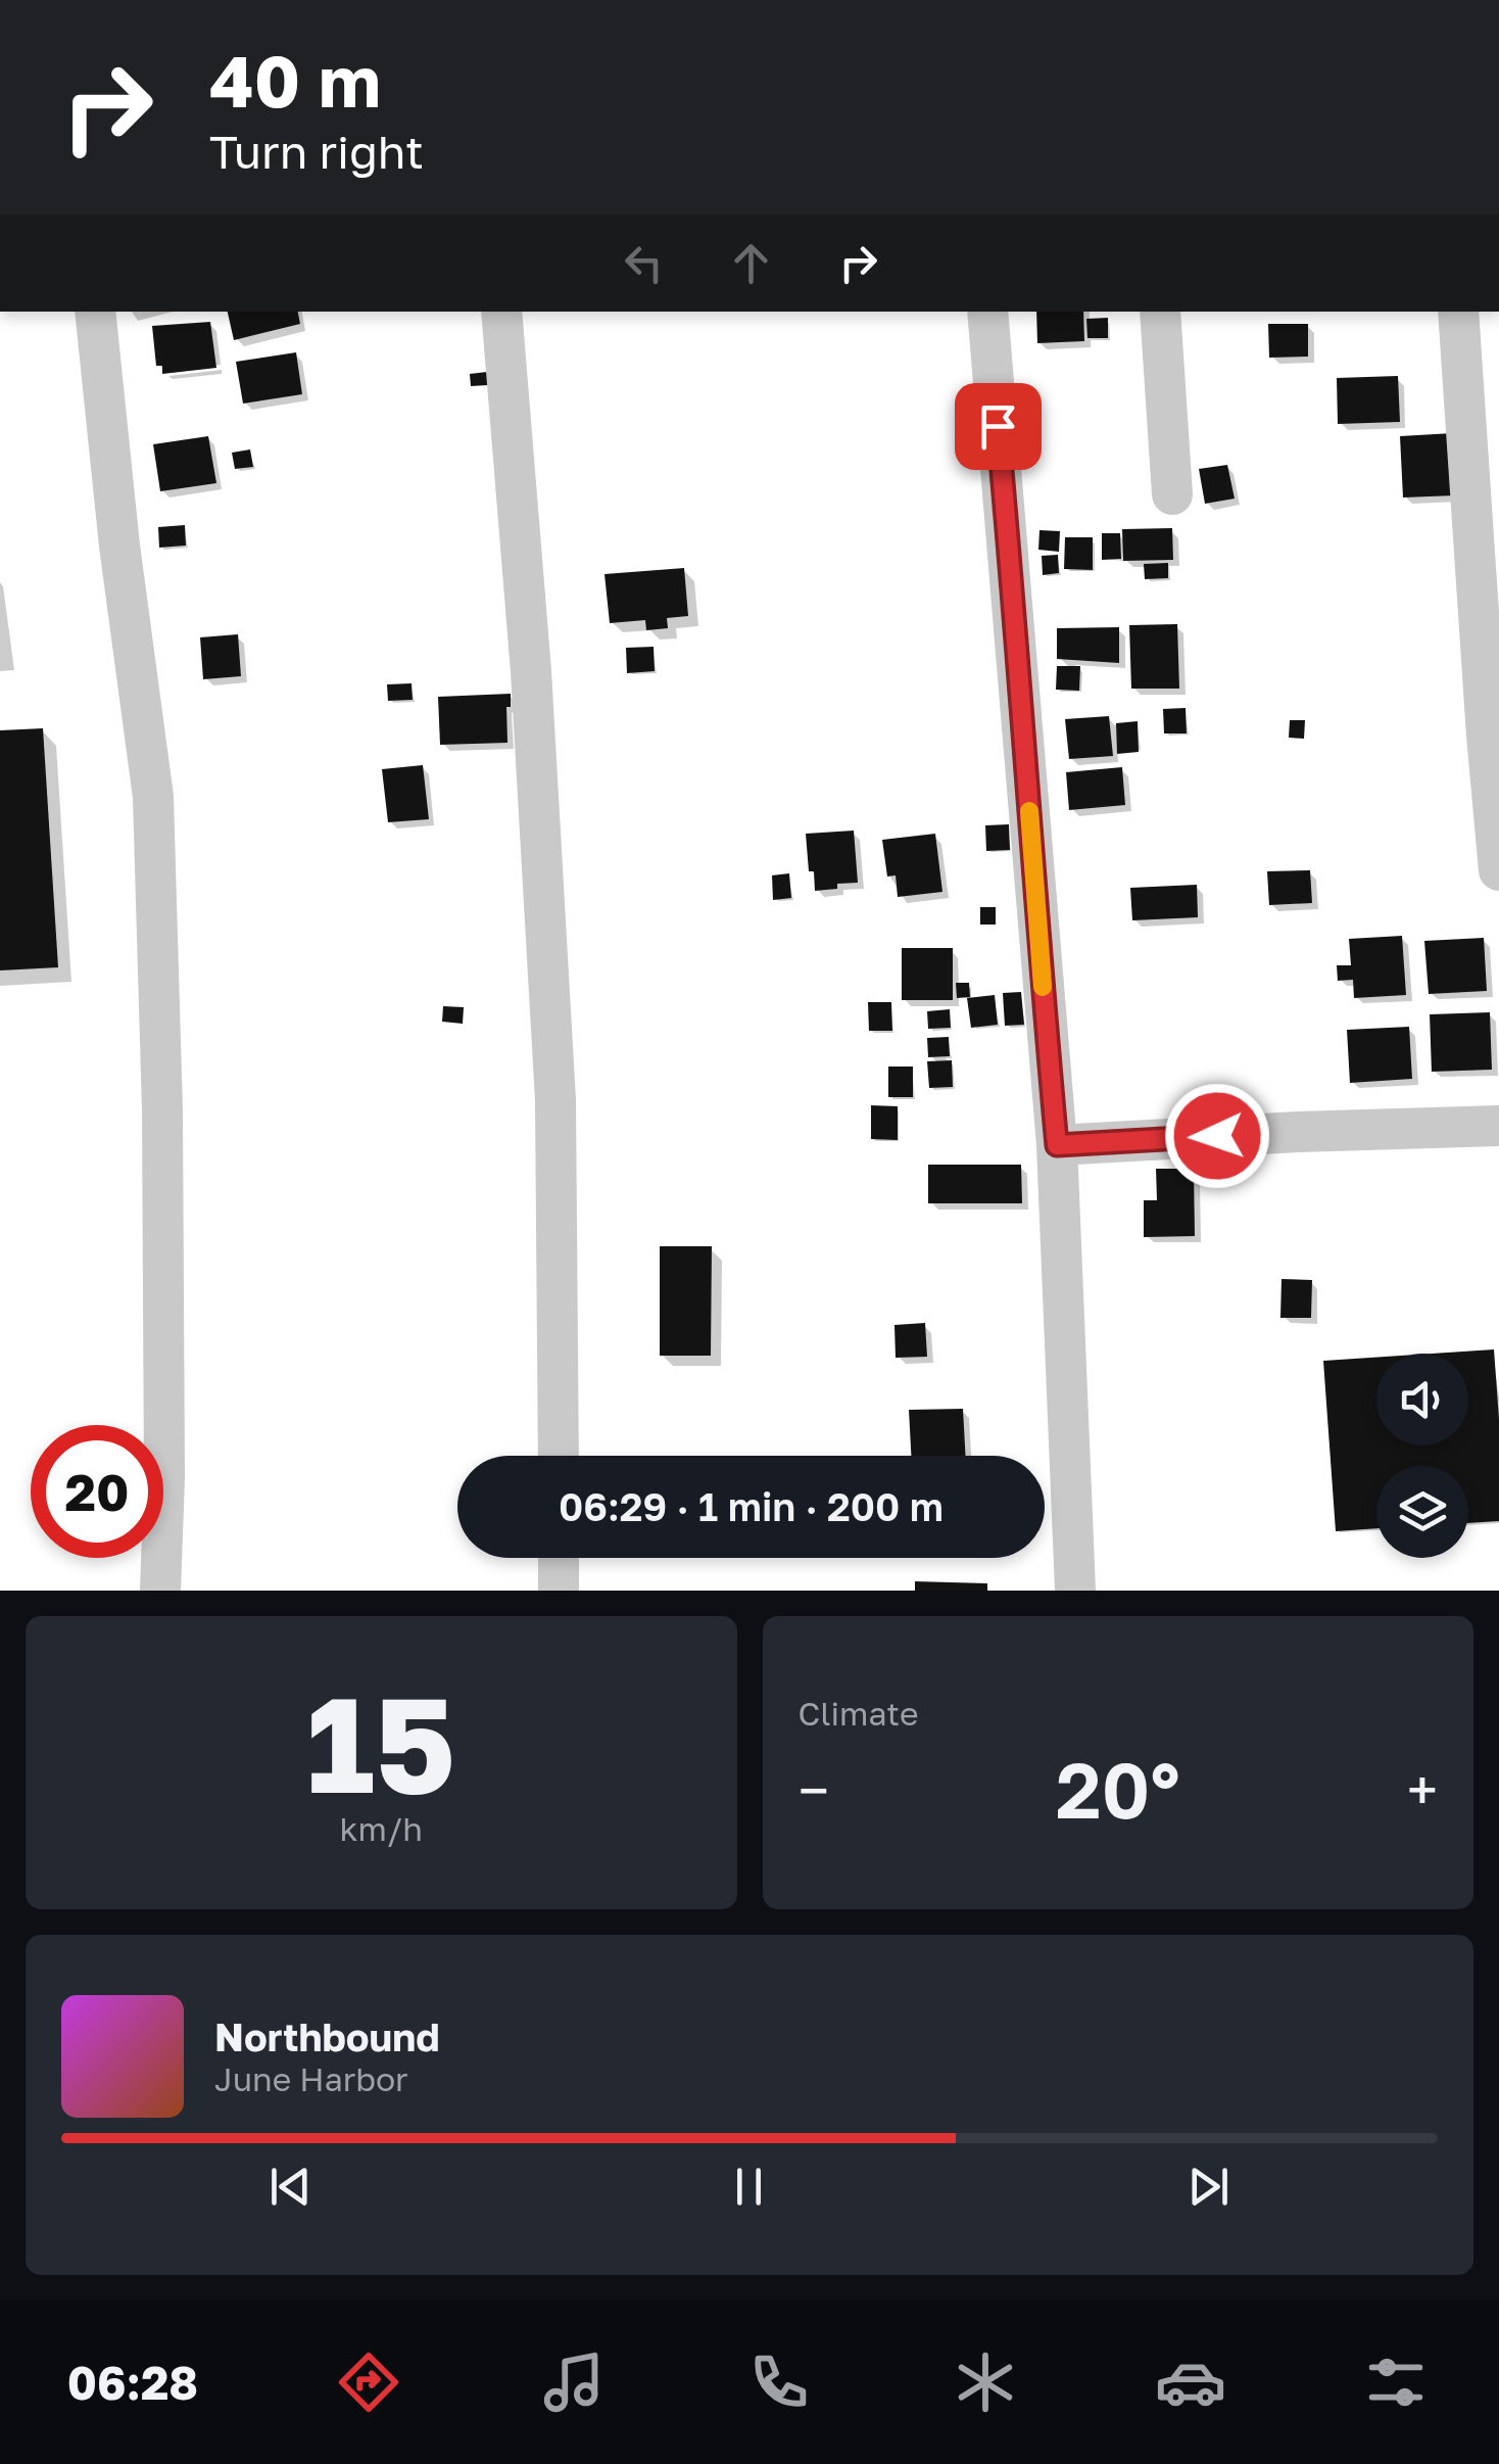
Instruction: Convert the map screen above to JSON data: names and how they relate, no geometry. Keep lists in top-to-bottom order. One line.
{"page":{"turn":["40 m","Turn right"],"limit":"20","trip":"06:29 · 1 min · 200 m","tile":[["15","km/h"],"Climate"],"heat":["−","20°","+"],"song":["Northbound","June Harbor"],"tabs":"06:28"}}
